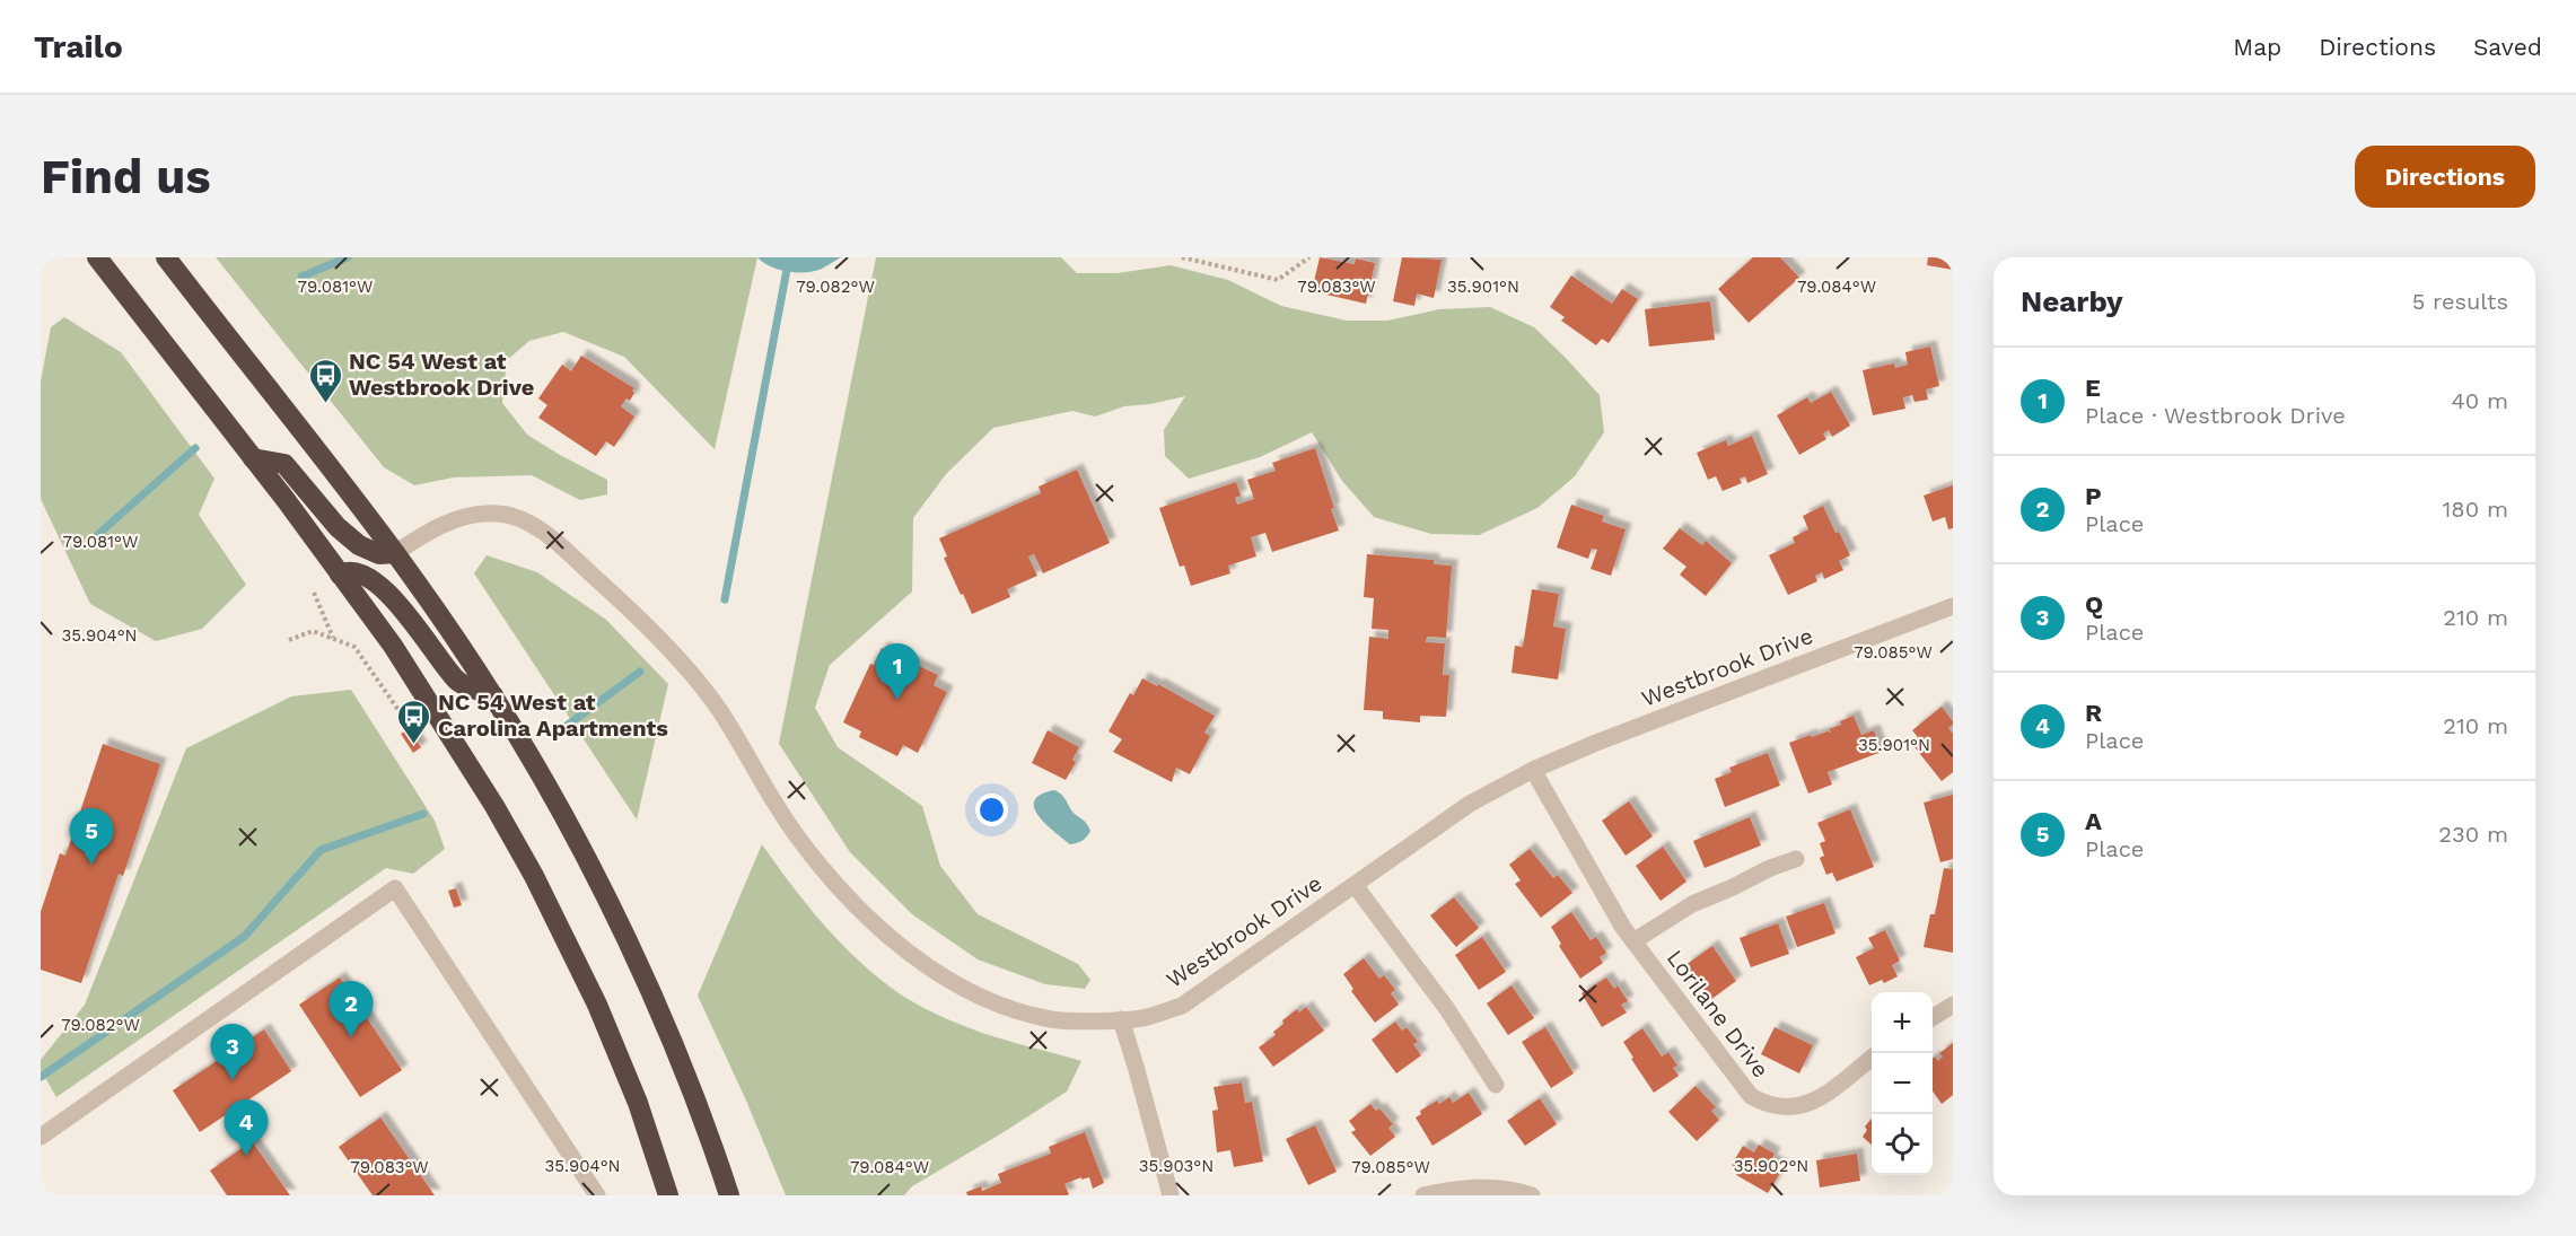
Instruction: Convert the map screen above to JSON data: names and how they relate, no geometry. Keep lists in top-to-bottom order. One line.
{"streets":{"street":["Westbrook Drive","Lorilane Drive"]},"crossings":[["Westbrook Drive","Lorilane Drive"]],"places":{"bus stop":["NC 54 West at Westbrook Drive","NC 54 West at Carolina Apartments"]},"page":{"header":"Trailo","nav":["Map","Directions","Saved"],"buttons":"Directions","title":"Find us","heading":["Nearby","5 results"],"list":[{"mark":"1","name":"E","note":"Place · Westbrook Drive","value":"40 m"},{"mark":"2","name":"P","note":"Place","value":"180 m"},{"mark":"3","name":"Q","note":"Place","value":"210 m"},{"mark":"4","name":"R","note":"Place","value":"210 m"},{"mark":"5","name":"A","note":"Place","value":"230 m"}],"pins":["1","5","2","3","4"],"map_buttons":["+","−"]},"coordinates":["79.081°W","79.082°W","79.083°W","79.084°W","35.901°N","35.904°N","79.085°W","35.903°N","35.902°N"]}
